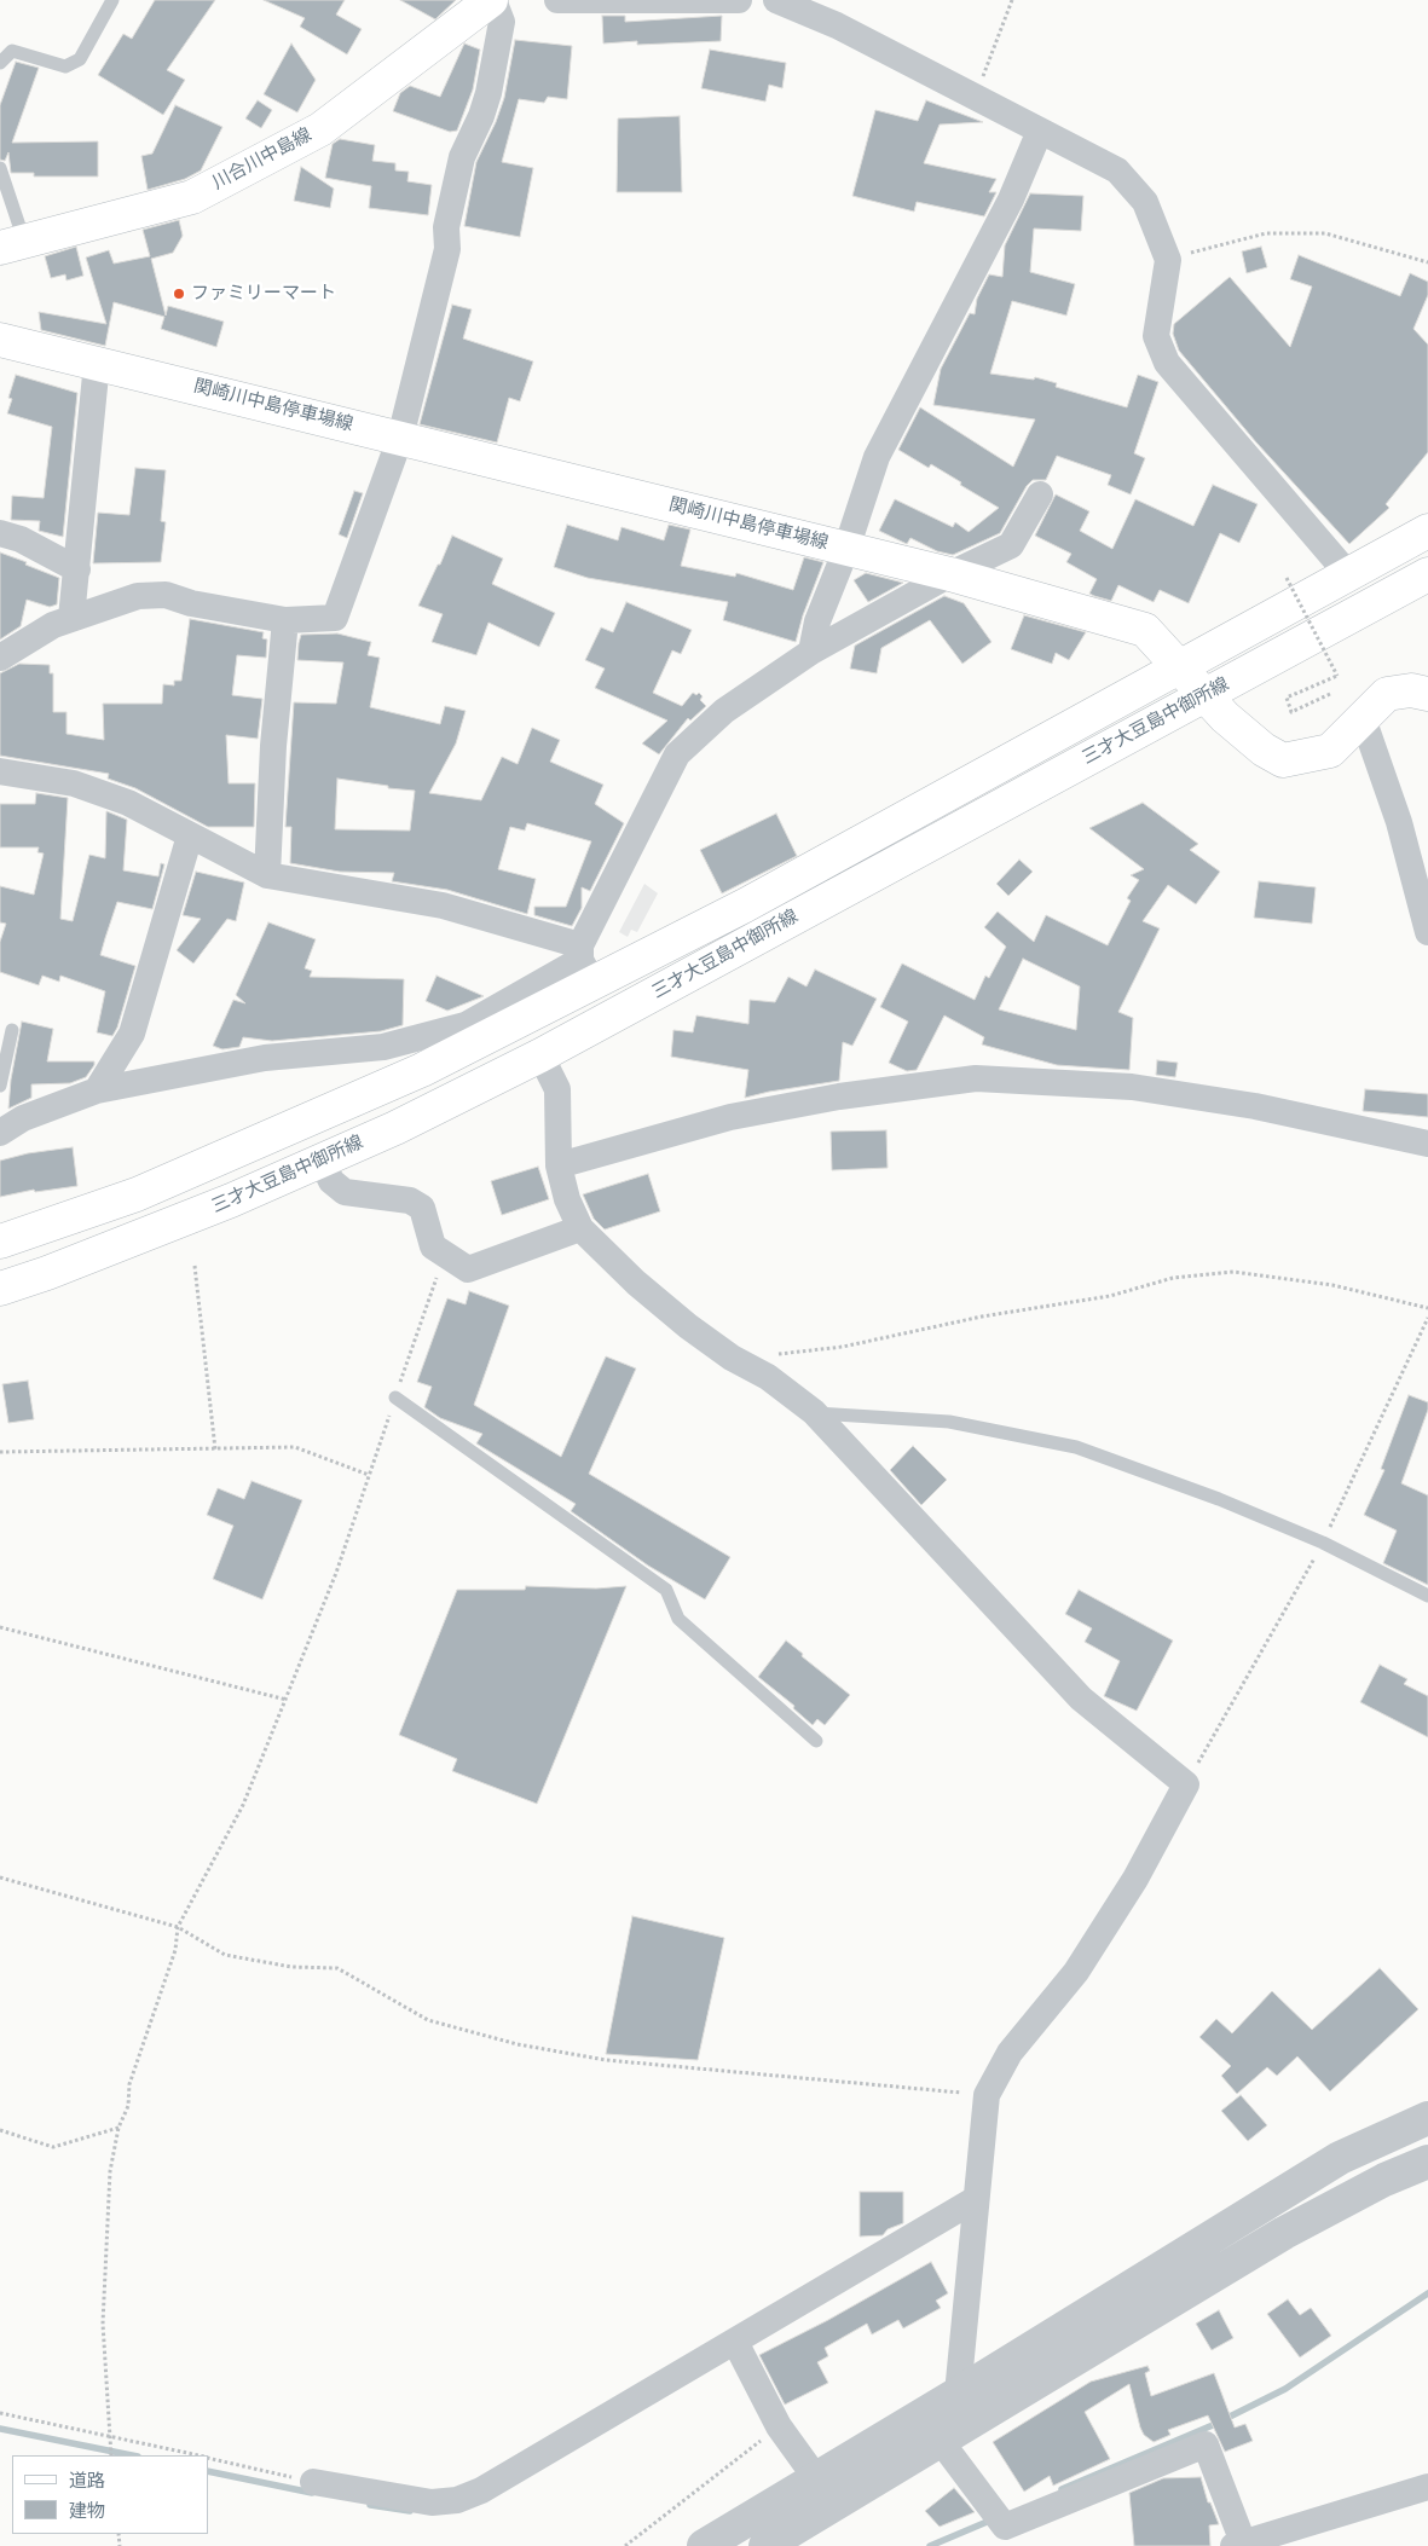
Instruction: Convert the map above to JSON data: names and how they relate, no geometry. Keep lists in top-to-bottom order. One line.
{"streets":{"main road":["川合川中島線","関崎川中島停車場線","三才大豆島中御所線"]},"crossings":[["関崎川中島停車場線","三才大豆島中御所線"]],"places":["ファミリーマート"],"legend":["道路","建物"]}
